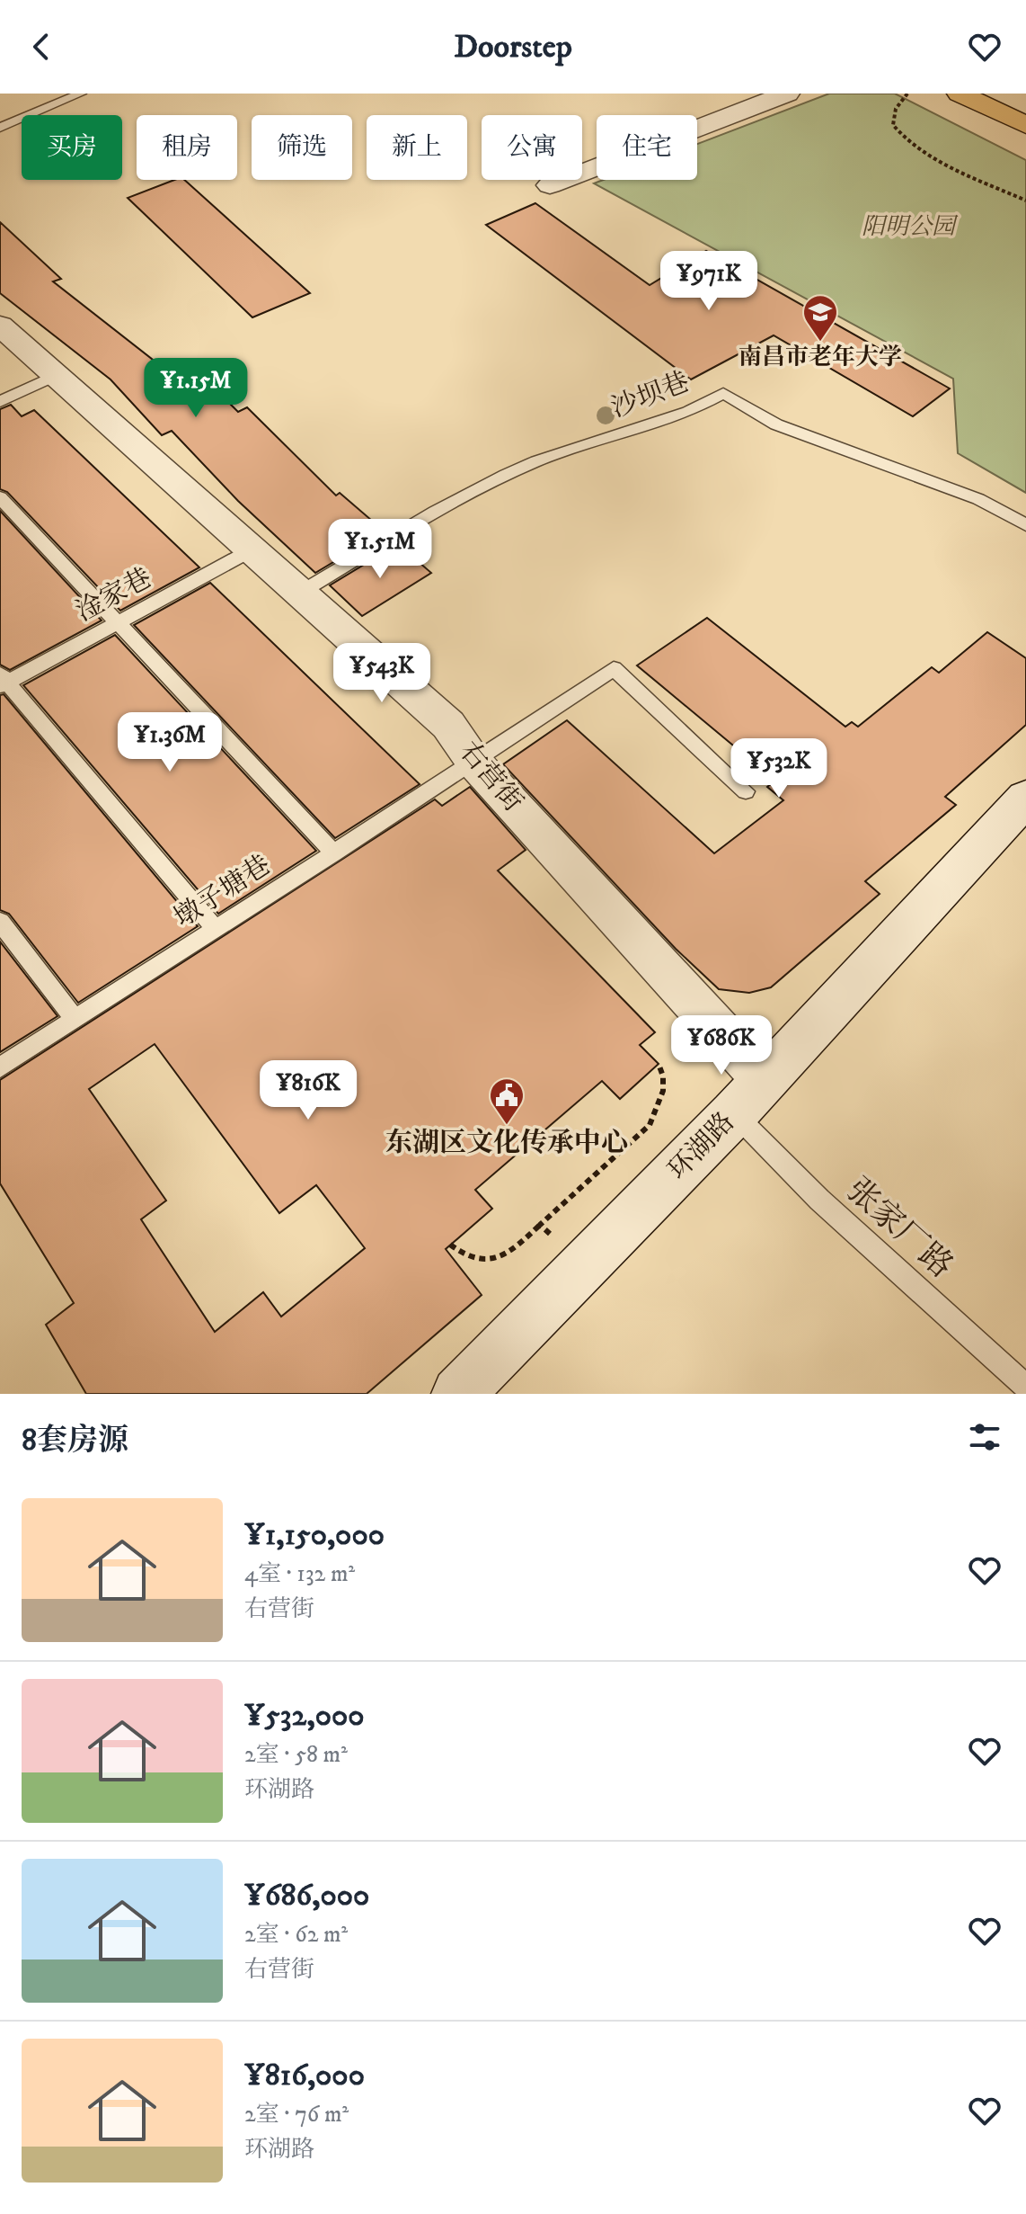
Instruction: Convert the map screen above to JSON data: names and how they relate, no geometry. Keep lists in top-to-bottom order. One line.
{"streets":{"street":["右营街","环湖路"],"lane":["沙坝巷","淦家巷","墩子塘巷","张家厂路"]},"crossings":[["沙坝巷","右营街"],["淦家巷","右营街"],["右营街","墩子塘巷"],["右营街","环湖路"],["环湖路","张家厂路"]],"parks":["阳明公园"],"places":{"school or university":["南昌市老年大学"],"public building":["东湖区文化传承中心"]},"page":{"header":"Doorstep","chip":["买房","租房","筛选","新上","公寓","住宅"],"price":["¥971K","¥1.15M","¥1.51M","¥543K","¥1.36M","¥532K","¥686K","¥816K"],"heading":"8套房源","list":[{"name":"¥1,150,000","note":"4室 · 132 m² · 右营街"},{"name":"¥532,000","note":"2室 · 58 m² · 环湖路"},{"name":"¥686,000","note":"2室 · 62 m² · 右营街"},{"name":"¥816,000","note":"2室 · 76 m² · 环湖路"}]}}
